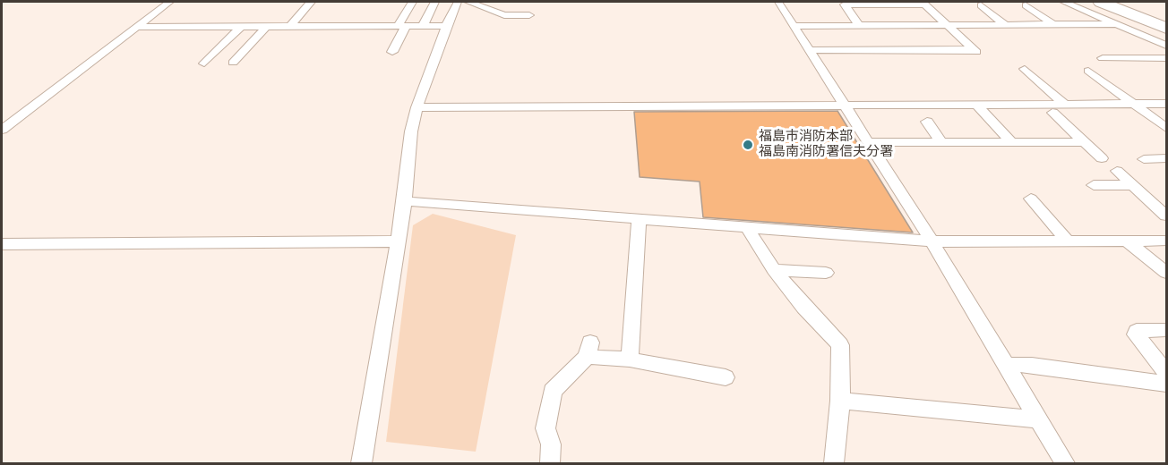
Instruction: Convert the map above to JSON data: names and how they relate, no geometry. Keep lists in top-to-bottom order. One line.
{"places":["福島市消防本部 福島南消防署信夫分署"]}
